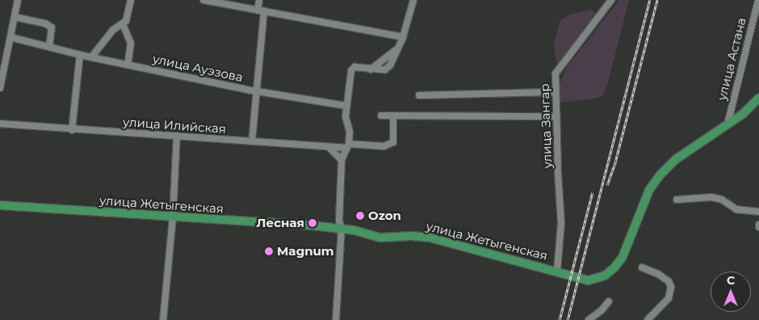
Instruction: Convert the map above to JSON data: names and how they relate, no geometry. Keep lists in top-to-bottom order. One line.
{"streets":{"main road":["улица Жетыгенская"],"street":["улица Астана","улица Ауэзова","улица Илийская","улица Зангар"]},"crossings":[["улица Астана","улица Жетыгенская"],["улица Зангар","улица Жетыгенская"]],"places":["Ozon","Лесная","Magnum"],"north":"top"}
